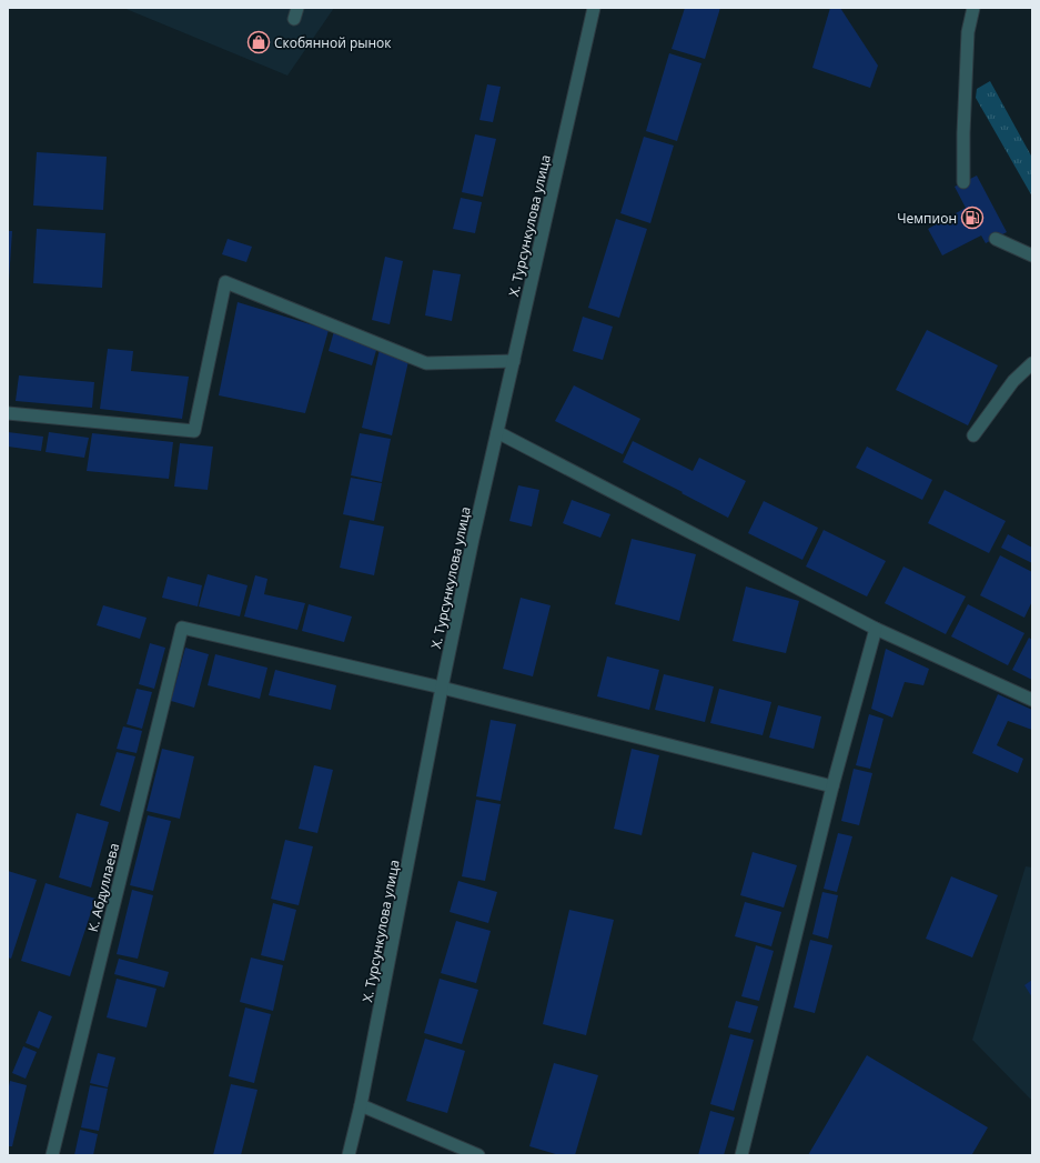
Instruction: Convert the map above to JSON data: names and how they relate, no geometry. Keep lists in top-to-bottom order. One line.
{"streets":{"street":["Х. Турсункулова улица","К. Абдуллаева"]},"crossings":[["Х. Турсункулова улица","К. Абдуллаева"]],"places":{"shop":["Скобянной рынок"],"fuel station":["Чемпион"]}}
